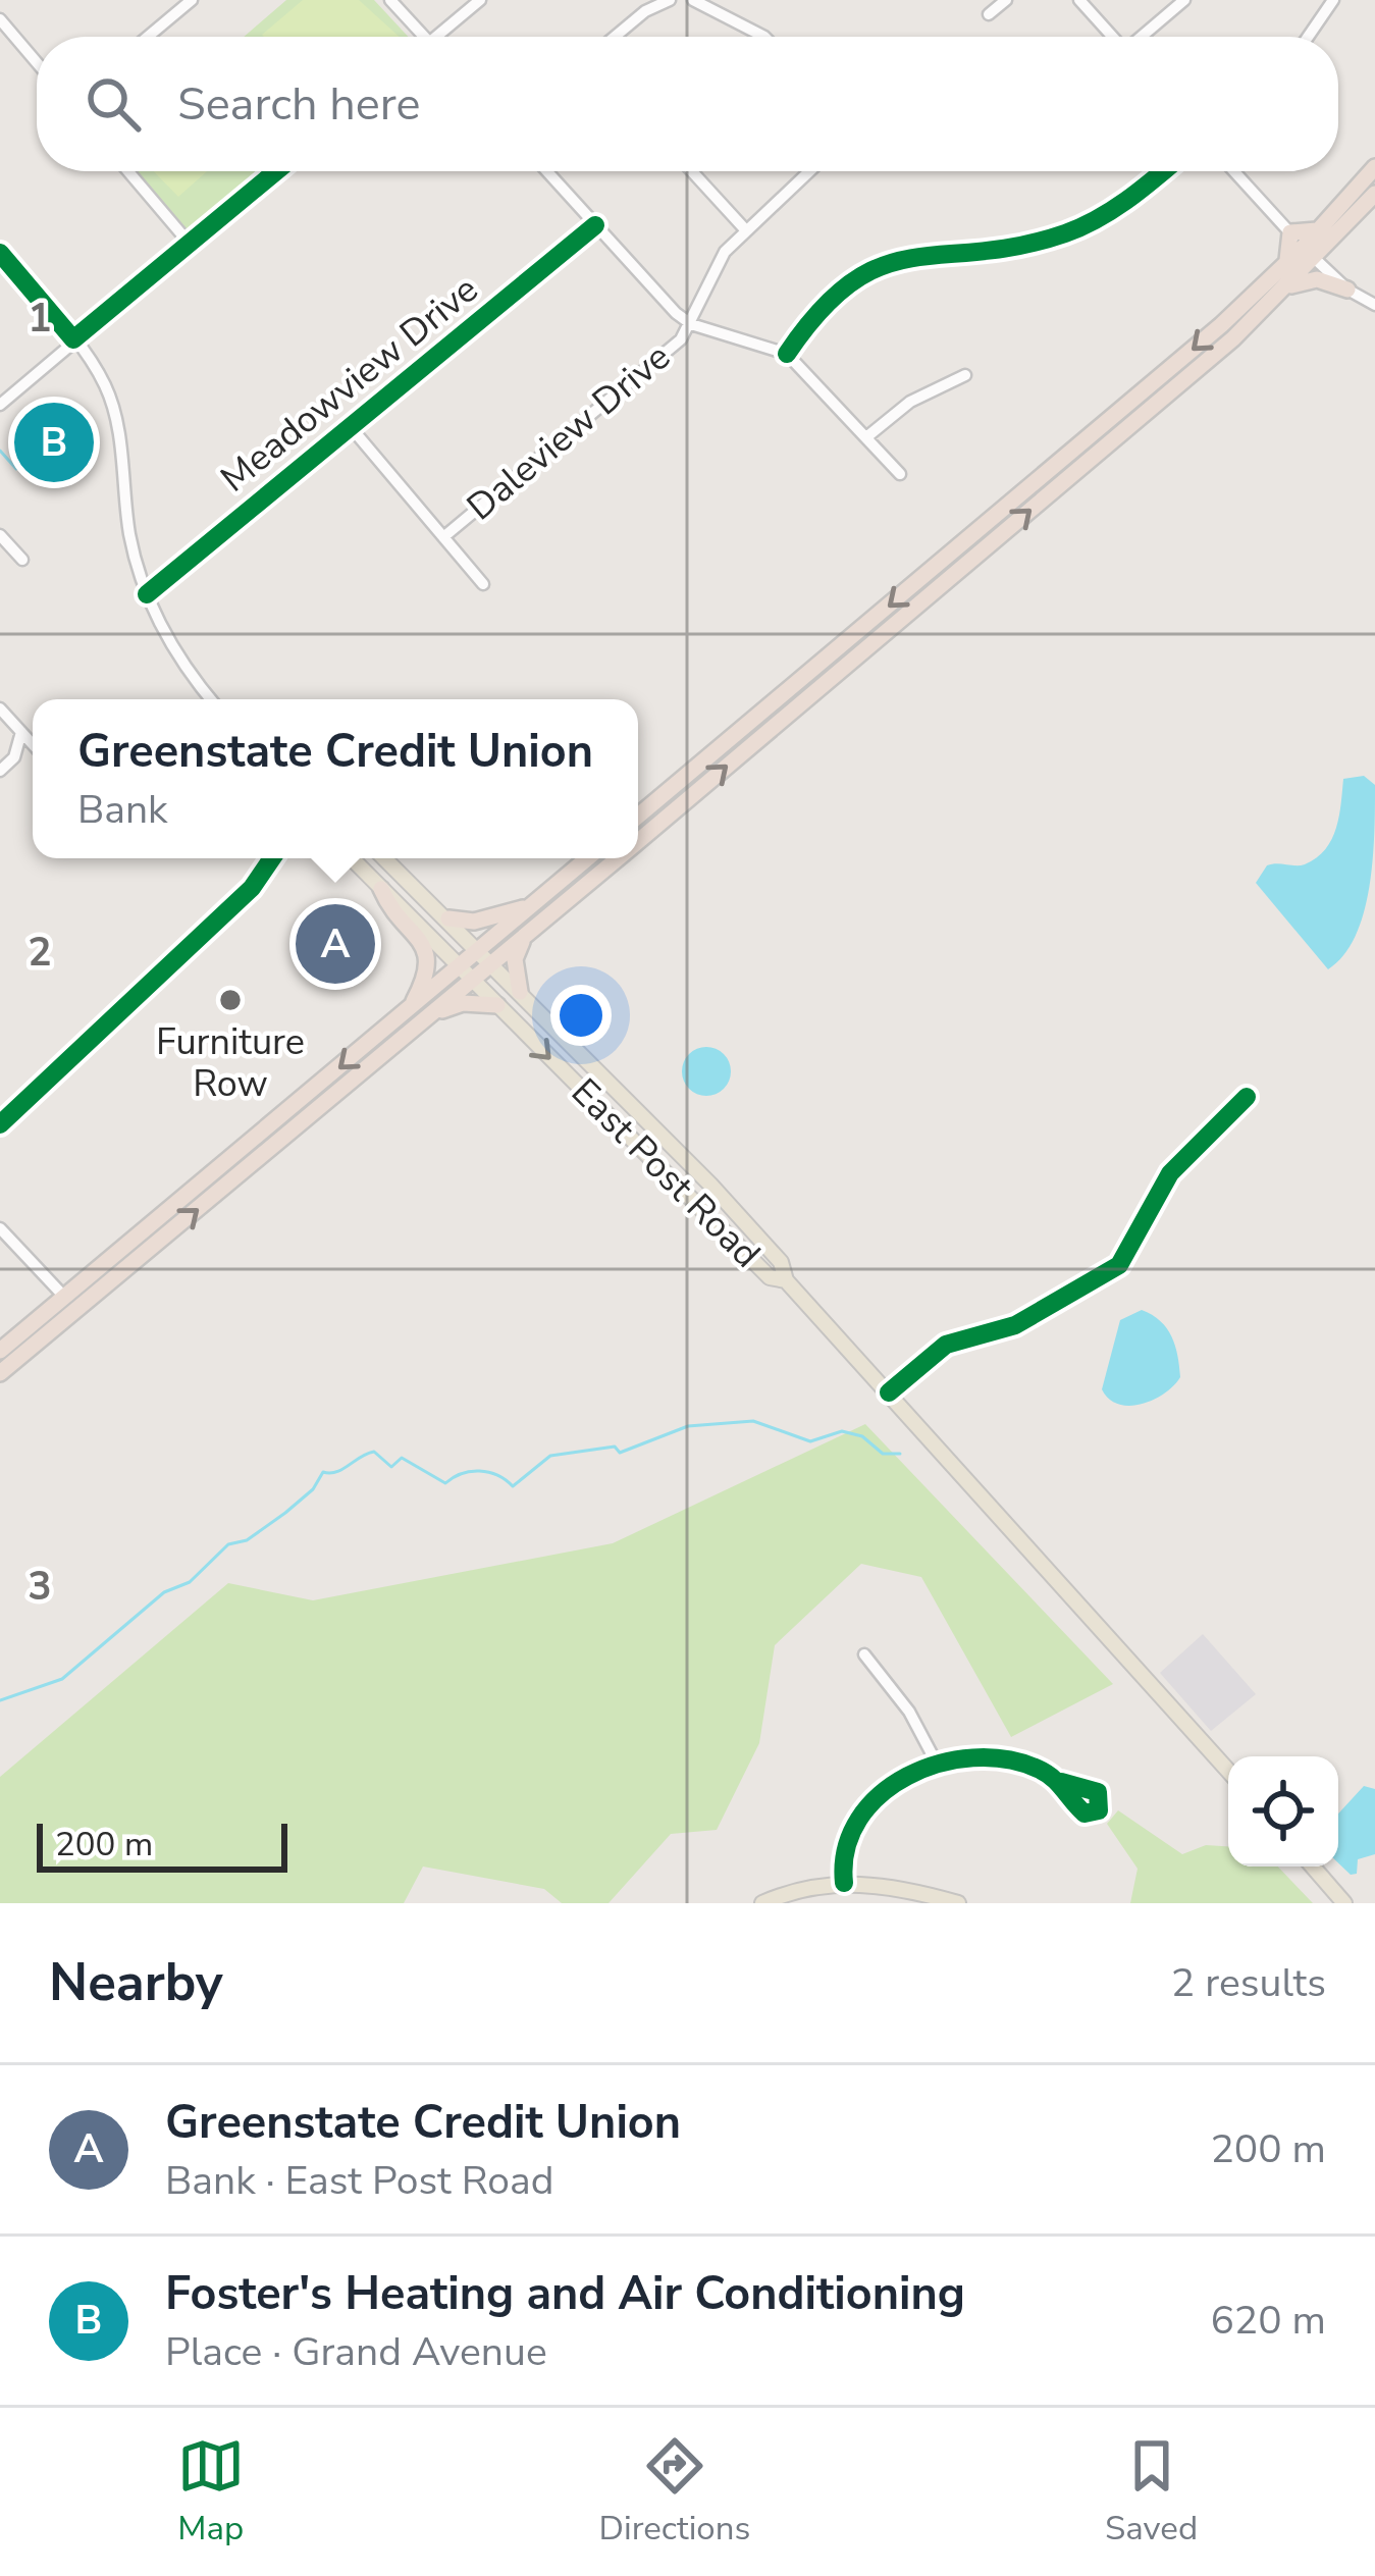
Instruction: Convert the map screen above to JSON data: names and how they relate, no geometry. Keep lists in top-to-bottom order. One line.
{"streets":{"main road":["East Post Road"],"street":["Meadowview Drive","Daleview Drive"]},"places":["Furniture Row"],"scale_bar":"200 m","page":{"search":"Search here","pins":["B","A"],"popup":["Greenstate Credit Union","Bank"],"scale":"200 m","heading":["Nearby","2 results"],"list":[{"mark":"A","name":"Greenstate Credit Union","note":"Bank · East Post Road","value":"200 m"},{"mark":"B","name":"Foster's Heating and Air Conditioning","note":"Place · Grand Avenue","value":"620 m"}],"nav":["Map","Directions","Saved"]},"grid":{"rows":["1","2","3"]}}
